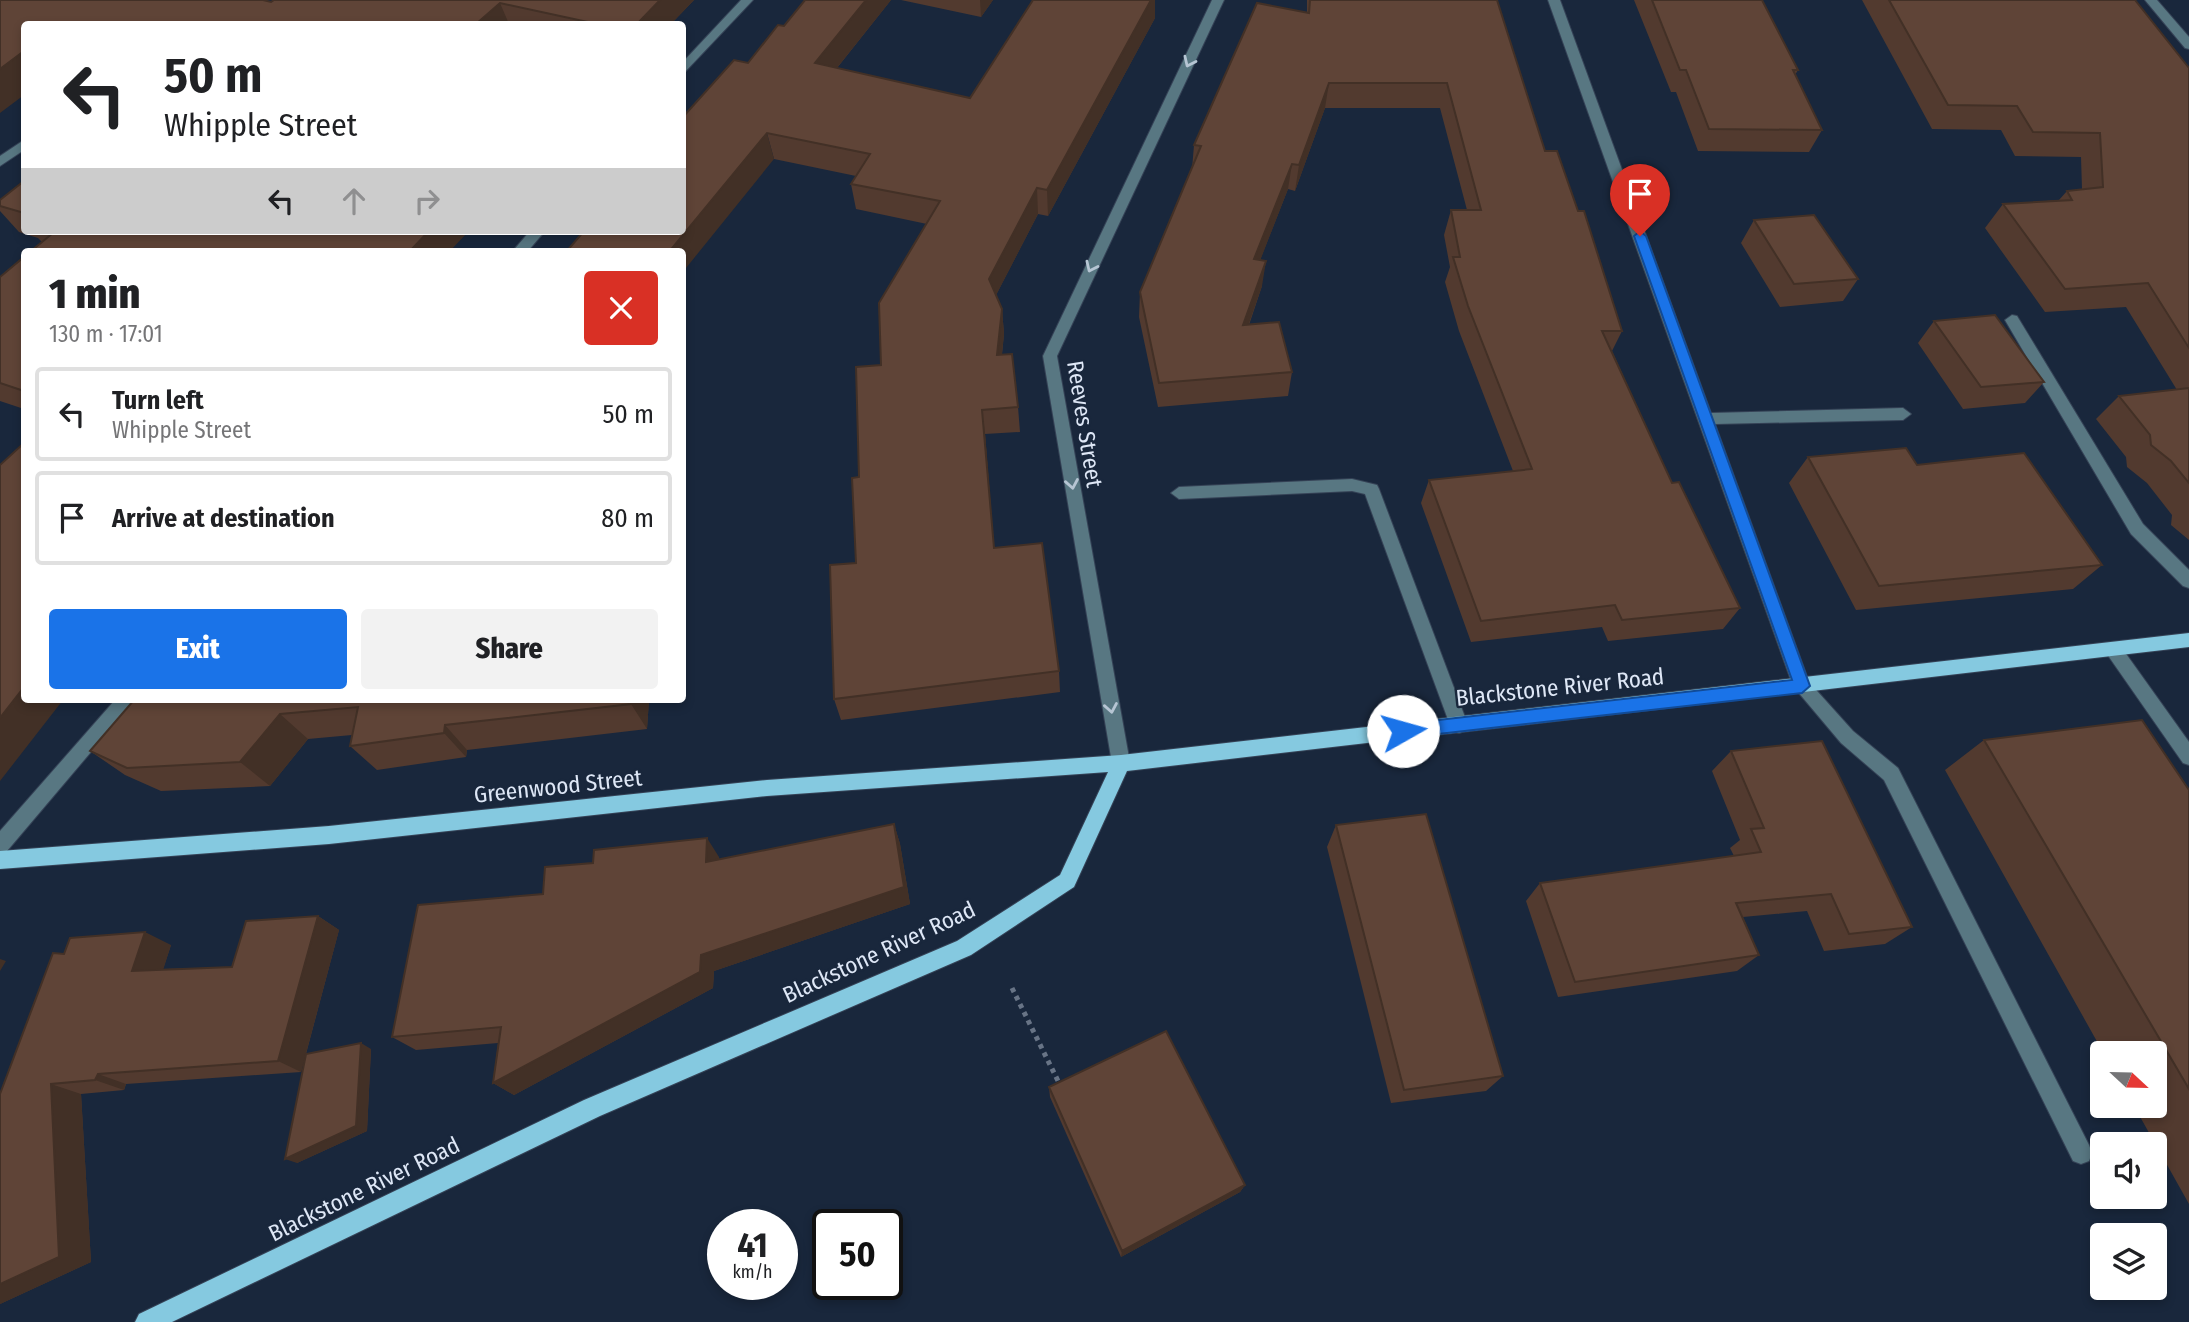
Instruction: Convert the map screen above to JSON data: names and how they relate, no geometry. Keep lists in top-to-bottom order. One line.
{"streets":{"main road":["Blackstone River Road","Greenwood Street"],"street":["Reeves Street"]},"crossings":[["Reeves Street","Blackstone River Road"],["Reeves Street","Greenwood Street"],["Blackstone River Road","Greenwood Street"]],"one_way":["Reeves Street"],"north":"right","page":{"turn":["50 m","Whipple Street"],"heading":["1 min","130 m · 17:01"],"list":[{"name":"Turn left","note":"Whipple Street","value":"50 m"},{"name":"Arrive at destination","value":"80 m"}],"buttons":["Exit","Share"],"speed":"41 km/h","limit":"50"}}
